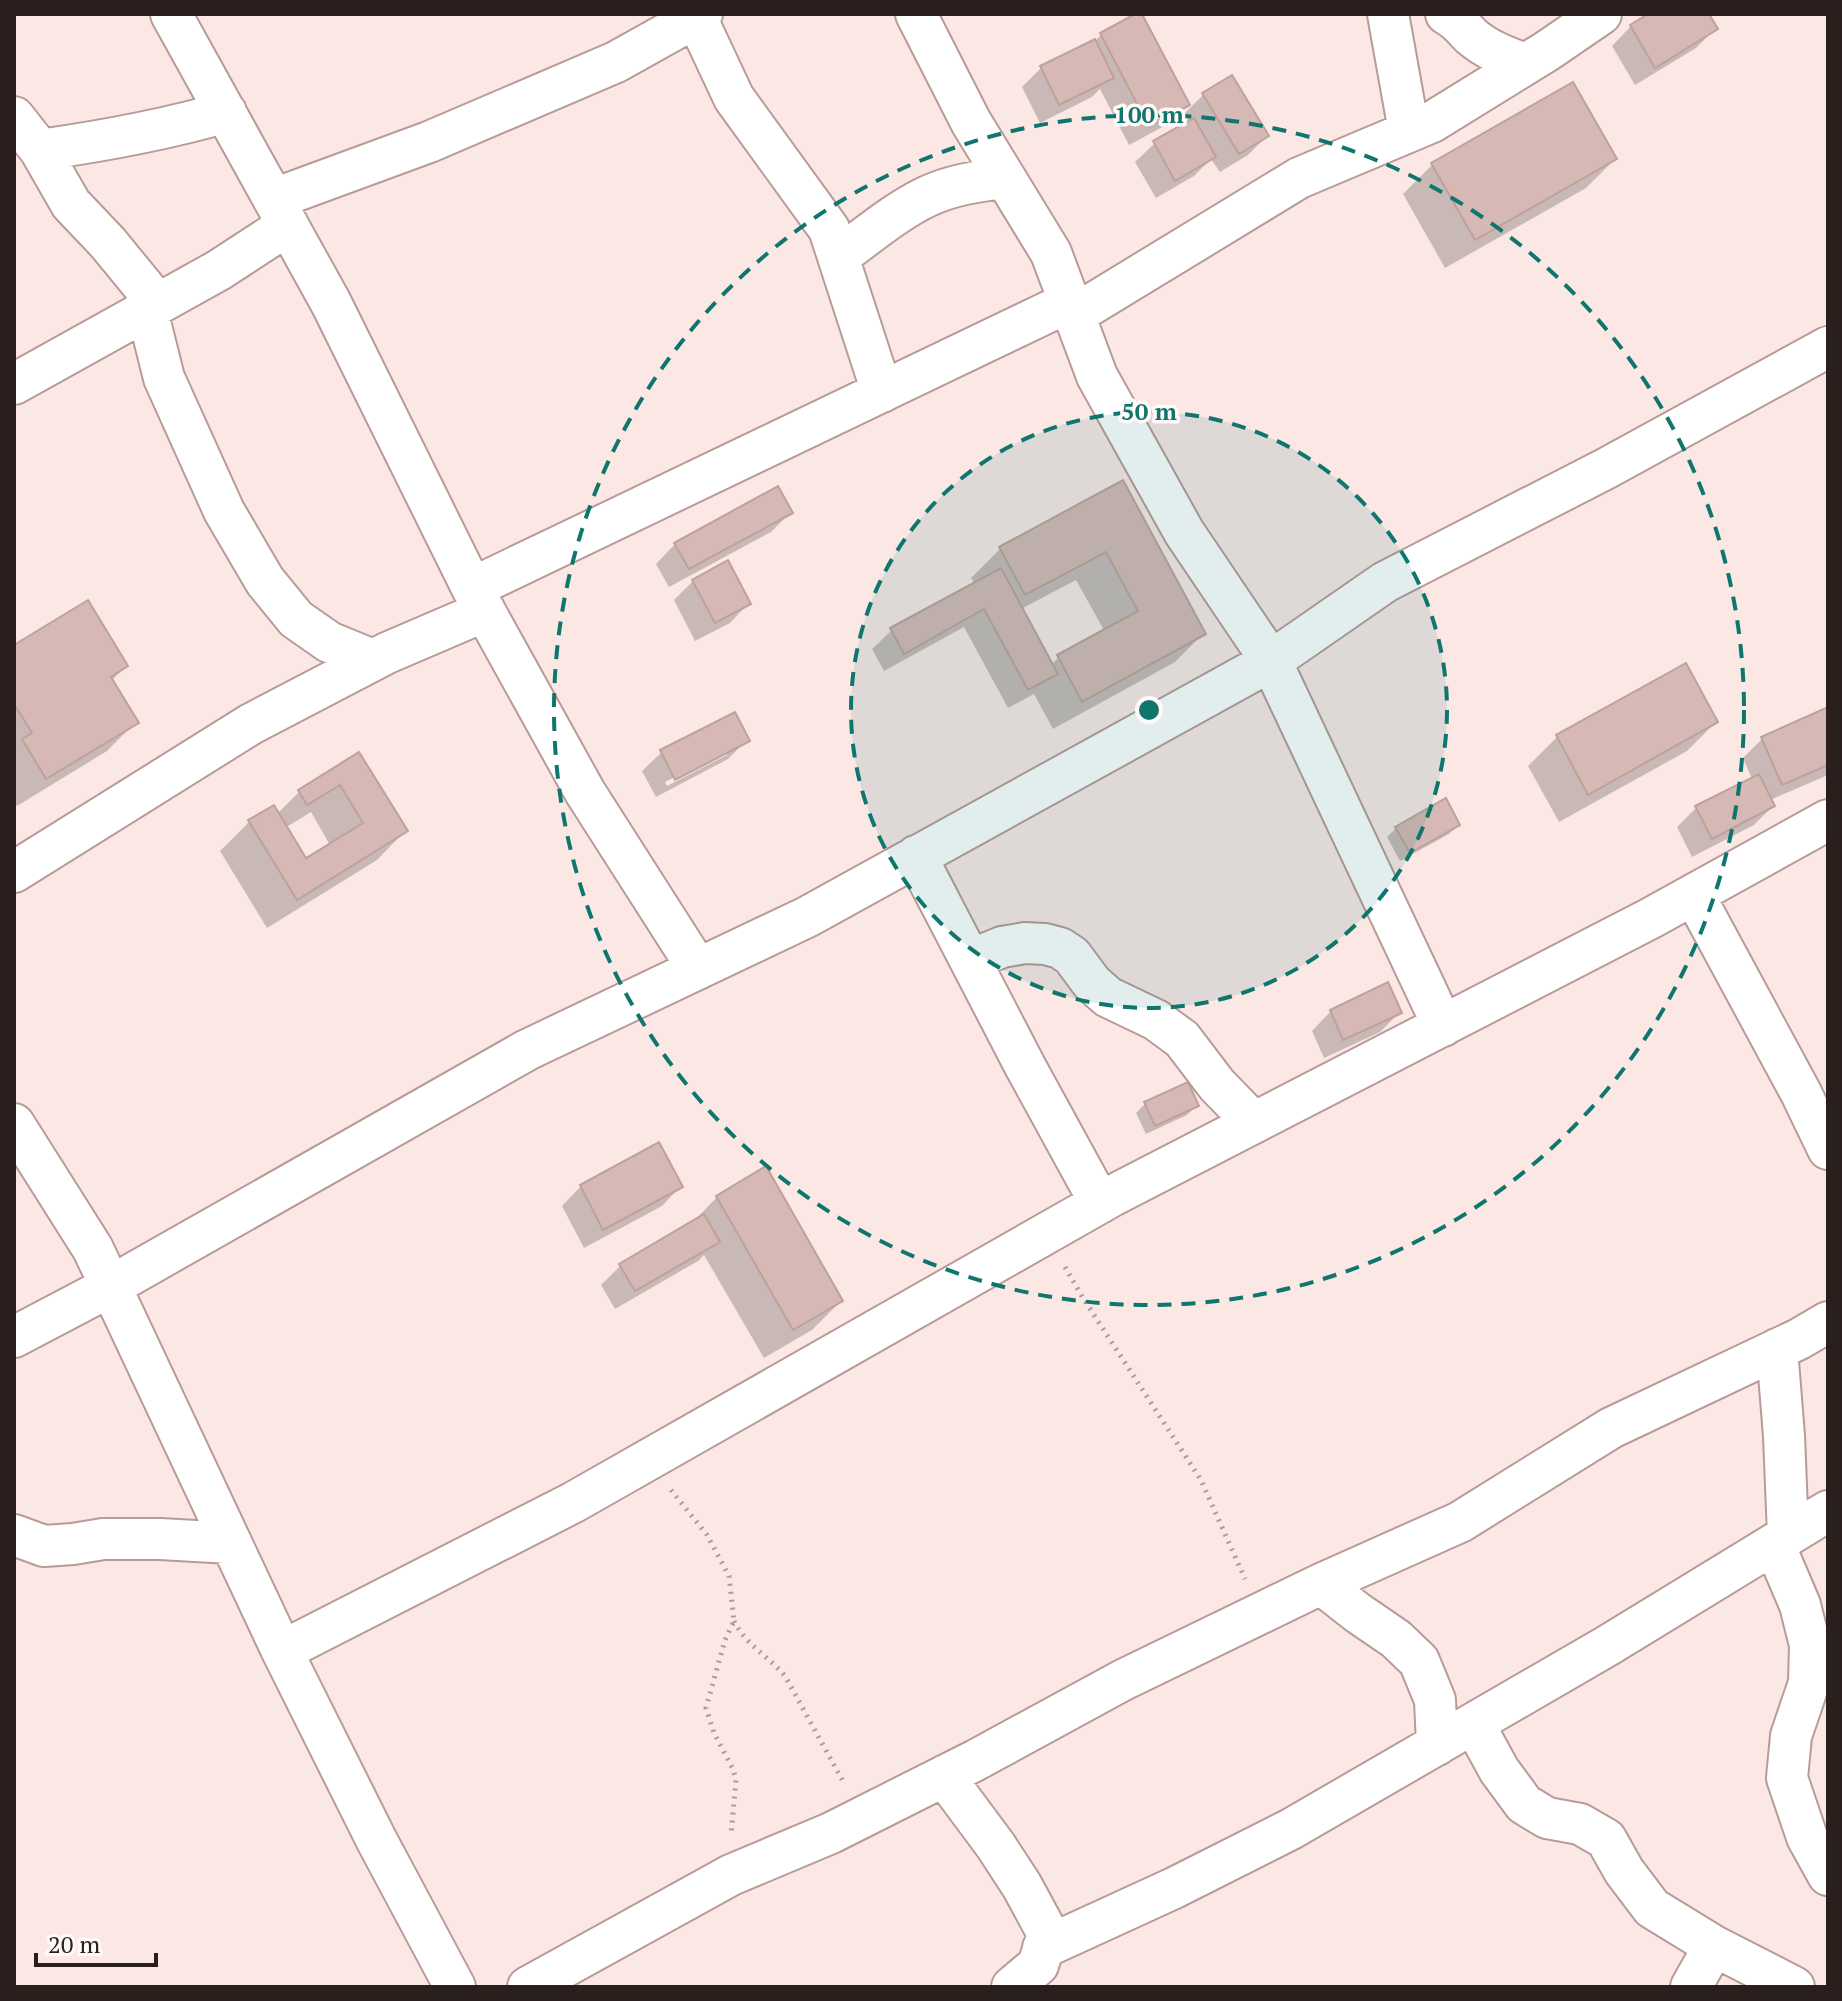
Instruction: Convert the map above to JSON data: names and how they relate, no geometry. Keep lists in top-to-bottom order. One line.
{"scale_bar":"20 m","rings":["100 m","50 m"]}
